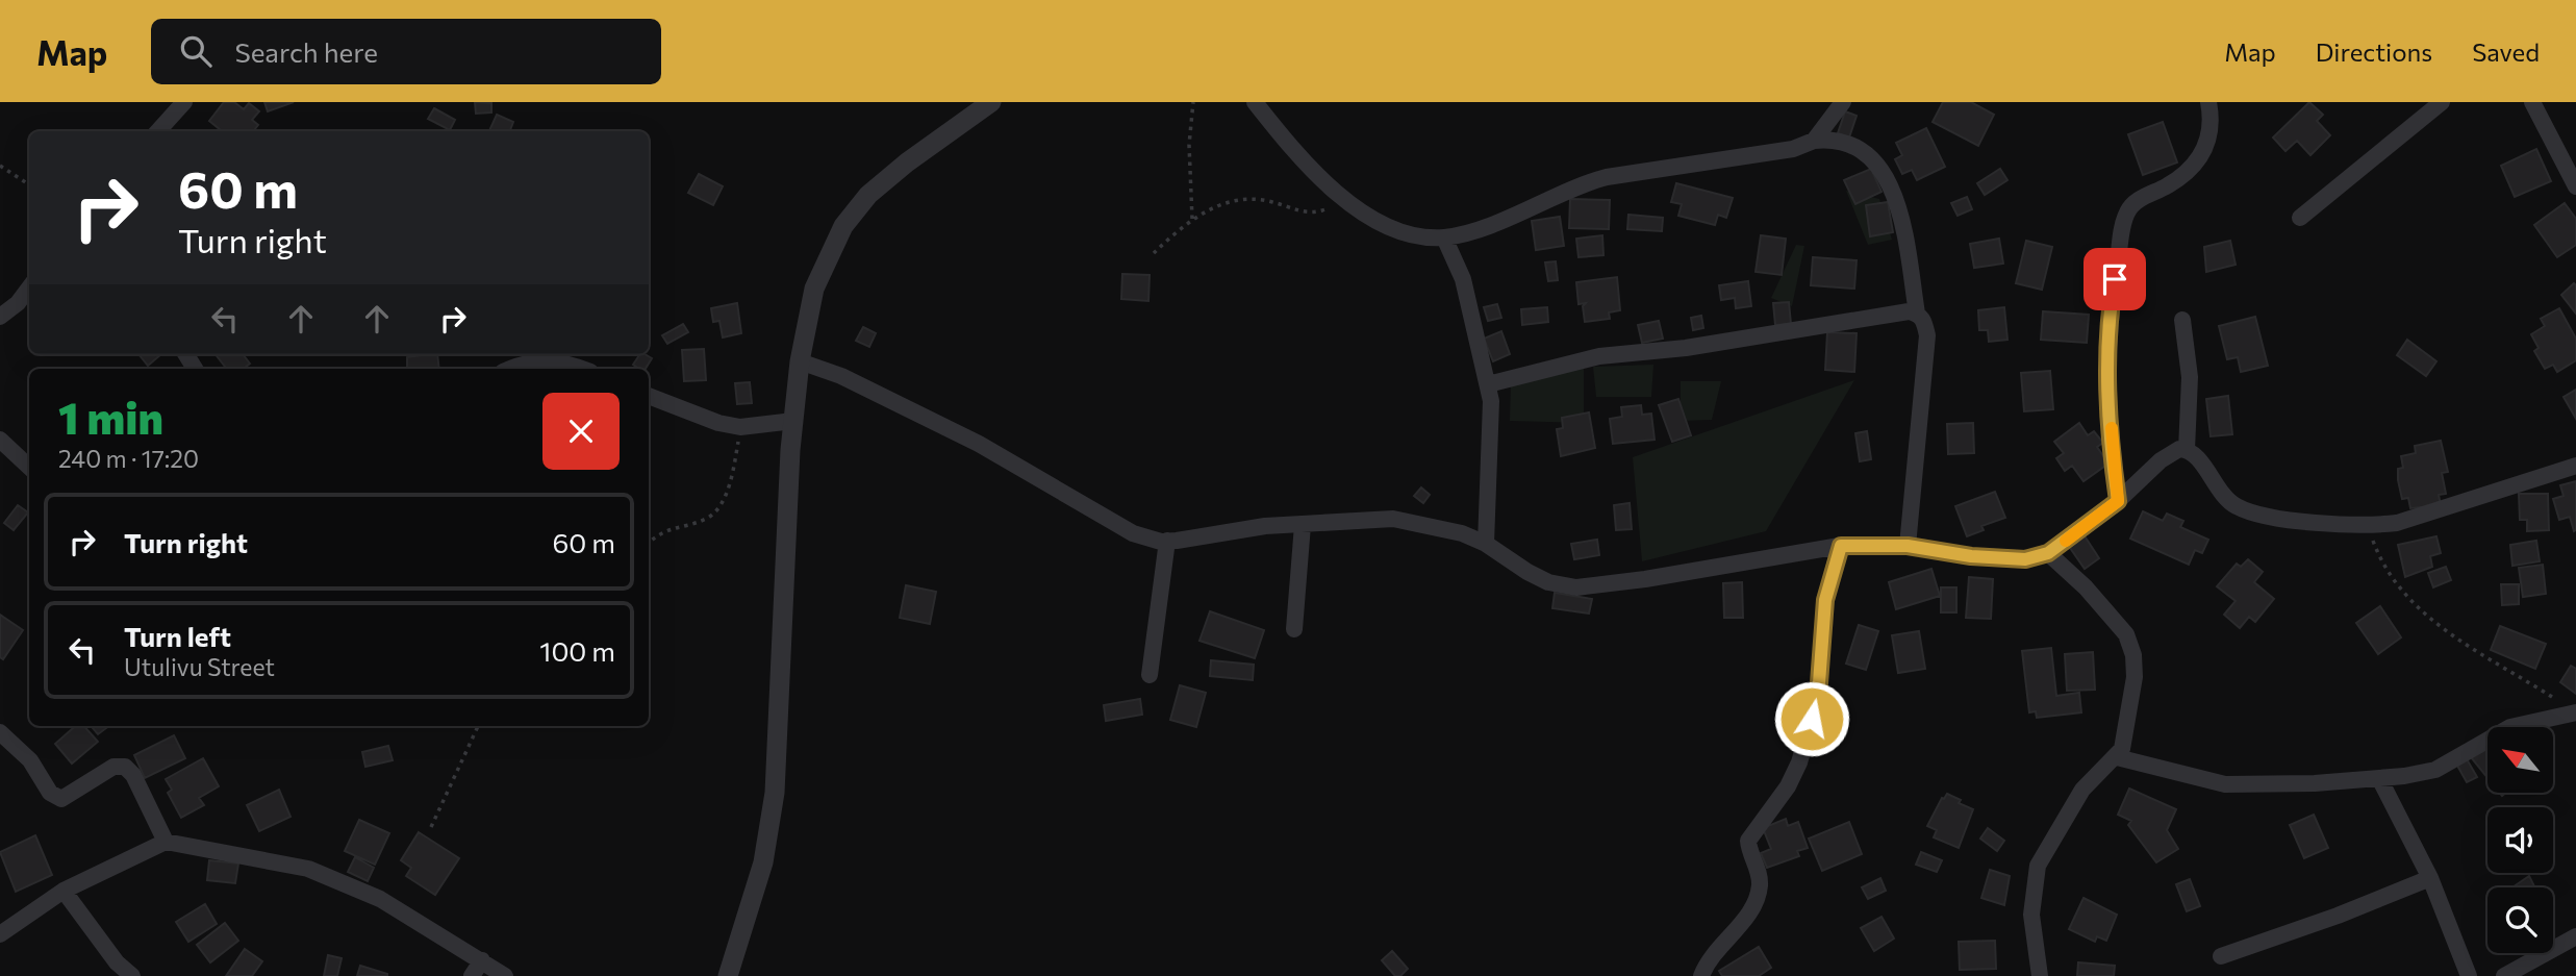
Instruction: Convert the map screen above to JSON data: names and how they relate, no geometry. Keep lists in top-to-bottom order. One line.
{"north":"top left","page":{"header":"Map","search":"Search here","nav":["Map","Directions","Saved"],"turn":["60 m","Turn right"],"heading":["1 min","240 m · 17:20"],"list":[{"name":"Turn right","value":"60 m"},{"name":"Turn left","note":"Utulivu Street","value":"100 m"}]}}
